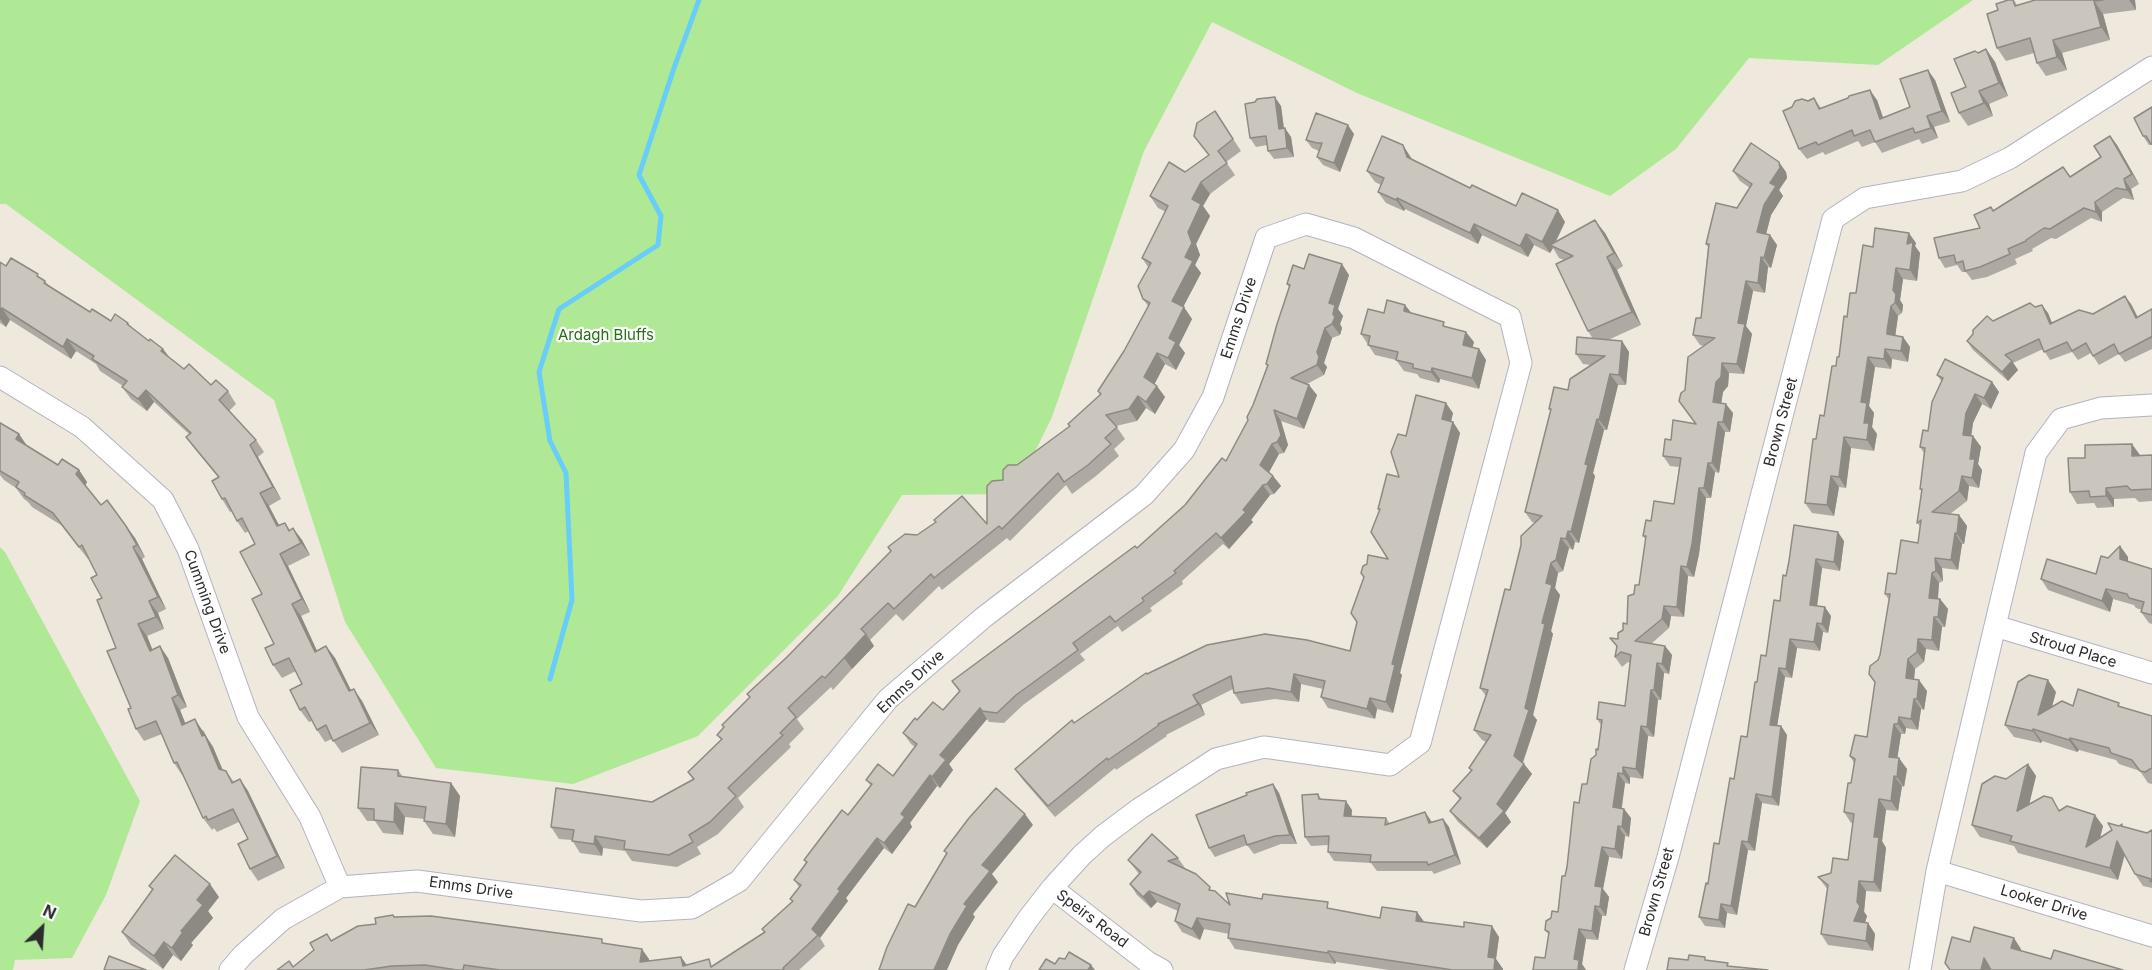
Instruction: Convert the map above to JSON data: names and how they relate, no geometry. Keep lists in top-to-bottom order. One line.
{"streets":{"street":["Emms Drive","Brown Street","Cumming Drive","Stroud Place","Looker Drive","Speirs Road"]},"crossings":[["Emms Drive","Cumming Drive"],["Emms Drive","Speirs Road"]],"parks":["Ardagh Bluffs"],"north":"top right"}
